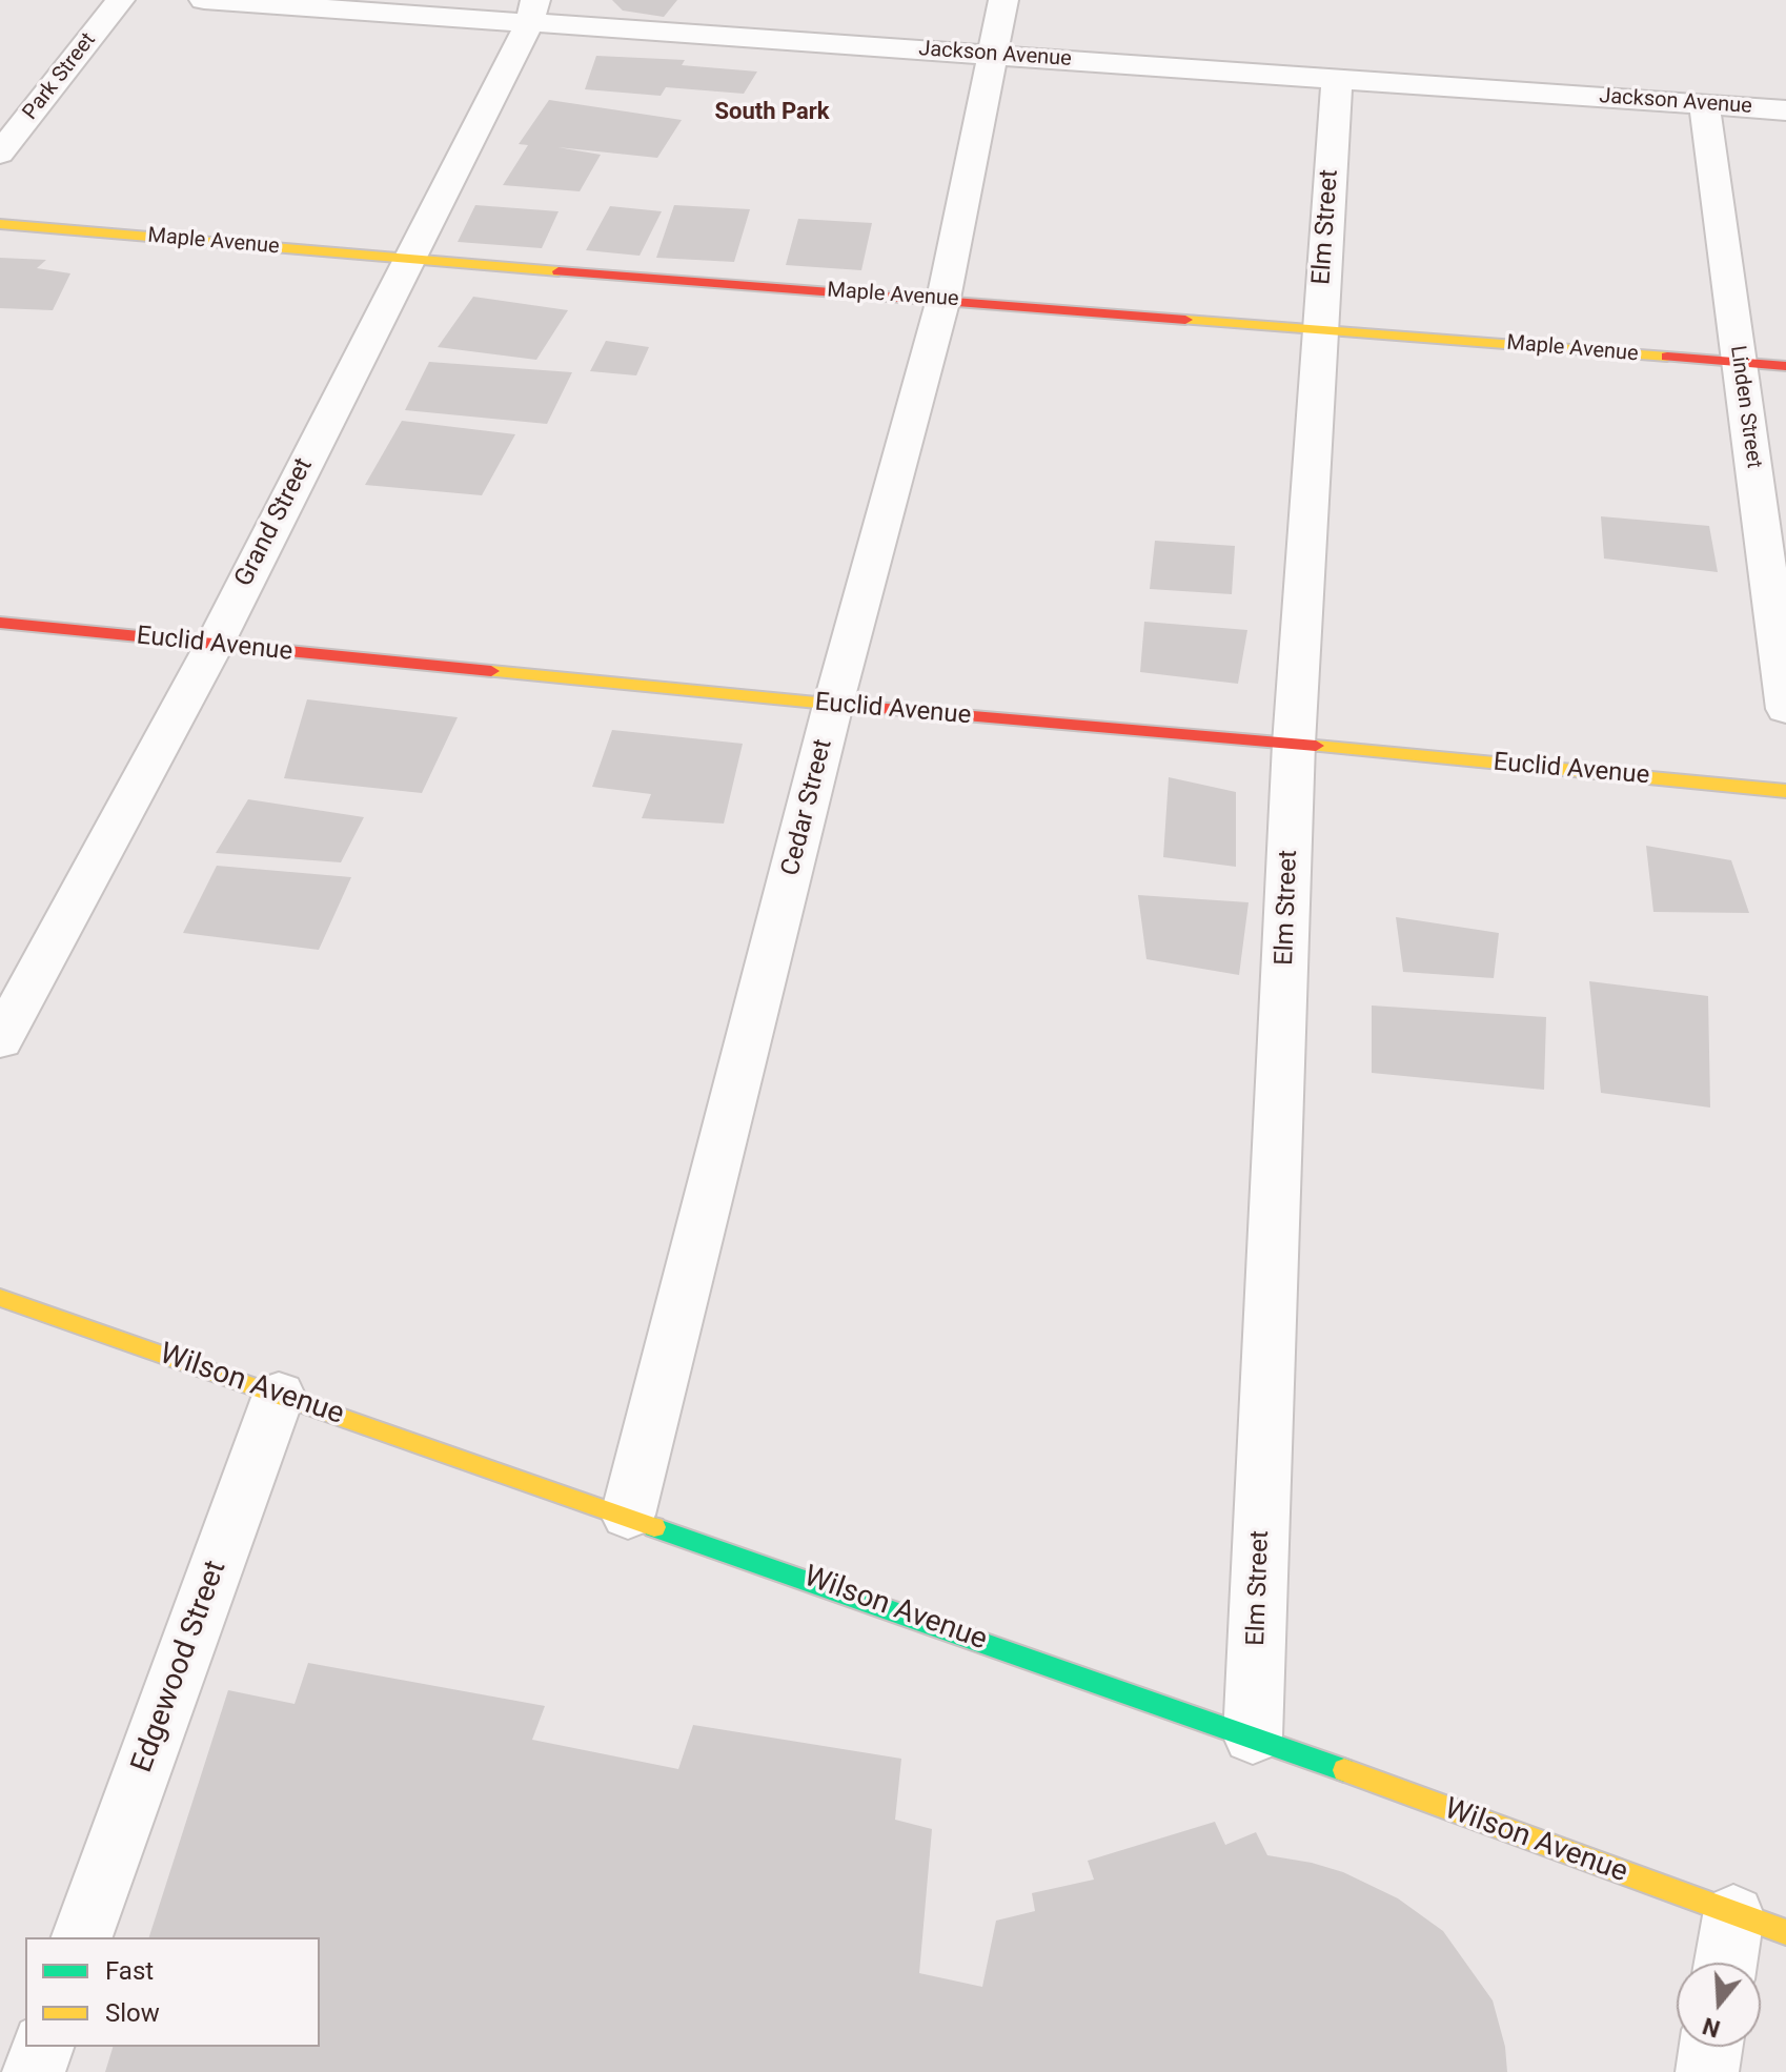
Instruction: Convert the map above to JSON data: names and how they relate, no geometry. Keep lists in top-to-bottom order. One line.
{"streets":{"street":["Jackson Avenue","Park Street","Elm Street","Maple Avenue","Linden Street","Grand Street","Euclid Avenue","Cedar Street","Wilson Avenue","Edgewood Street"]},"crossings":[["Jackson Avenue","Elm Street"],["Jackson Avenue","Linden Street"],["Jackson Avenue","Grand Street"],["Jackson Avenue","Cedar Street"],["Elm Street","Maple Avenue"],["Elm Street","Euclid Avenue"],["Elm Street","Wilson Avenue"],["Maple Avenue","Linden Street"],["Maple Avenue","Grand Street"],["Maple Avenue","Cedar Street"],["Grand Street","Euclid Avenue"],["Euclid Avenue","Cedar Street"],["Cedar Street","Wilson Avenue"],["Wilson Avenue","Edgewood Street"]],"districts":["South Park"],"legend":["Fast","Slow"],"north":"bottom"}
